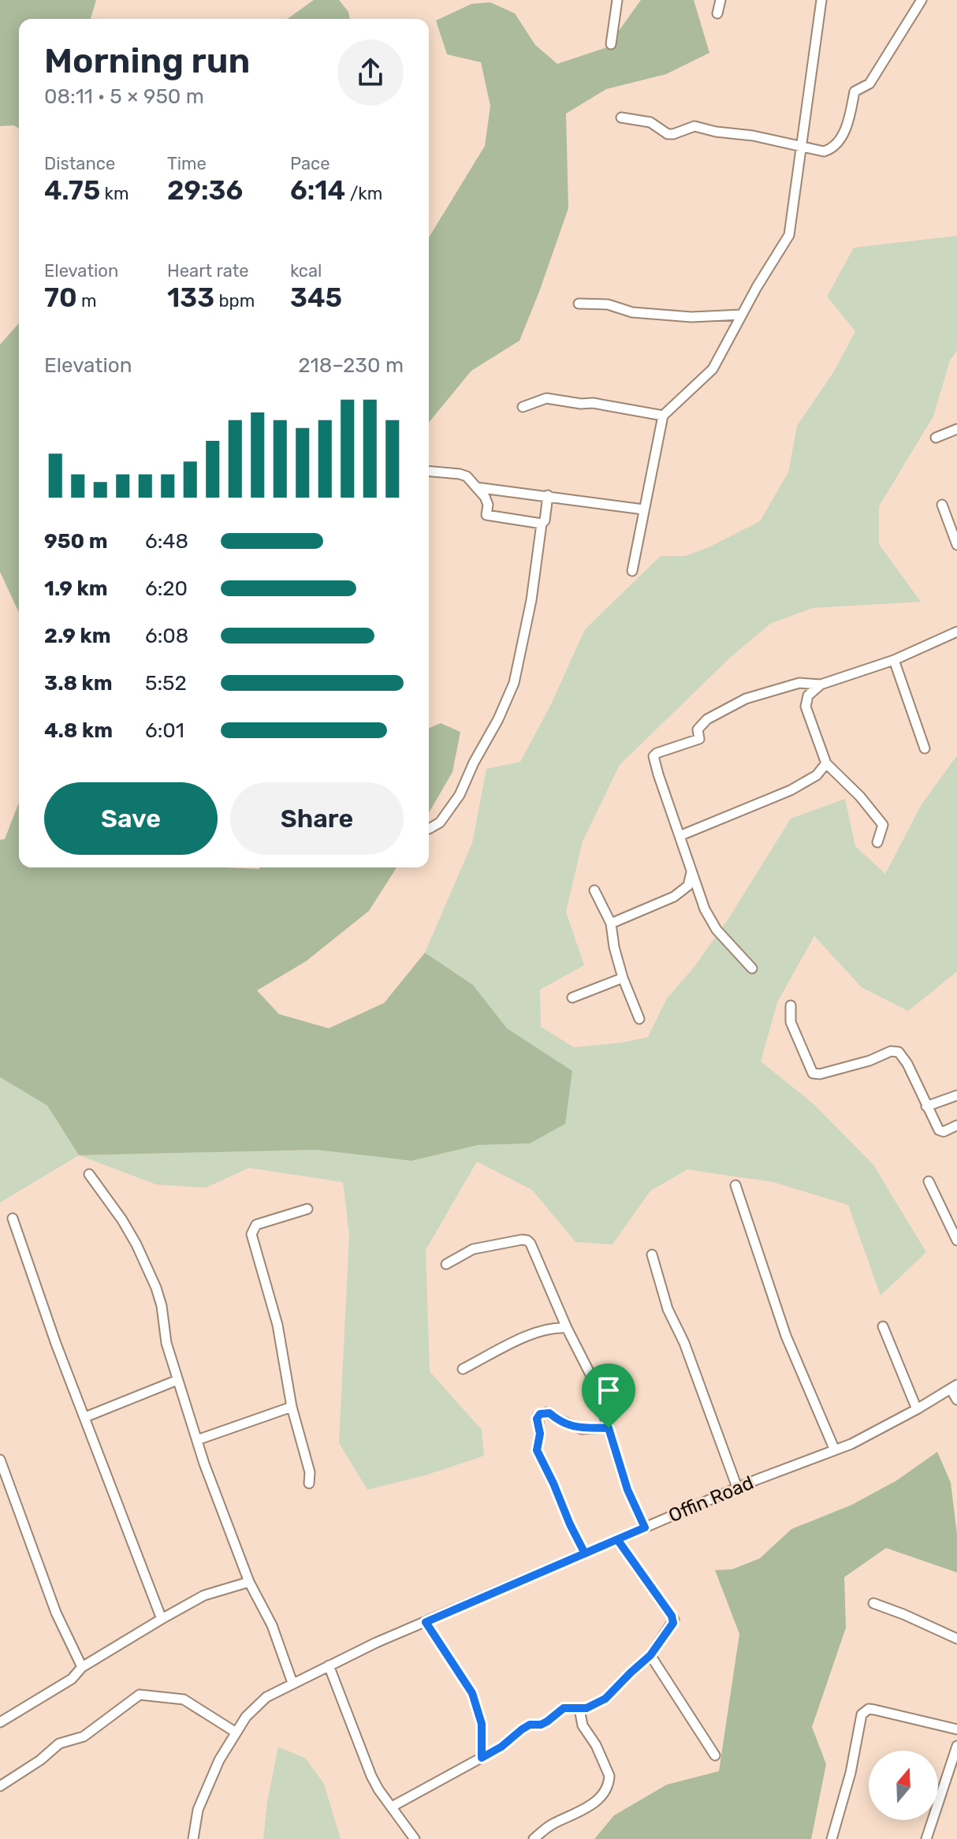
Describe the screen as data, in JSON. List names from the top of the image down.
{
  "streets": {
    "street": ["Offin Road"]
  },
  "north": "top",
  "page": {
    "heading": ["Morning run", "08:11 · 5 × 950 m"],
    "stats": [
      ["Distance", "4.75 km"],
      ["Time", "29:36"],
      ["Pace", "6:14 /km"],
      ["Elevation", "70 m"],
      ["Heart rate", "133 bpm"],
      ["kcal", "345"]
    ],
    "chart": ["Elevation", "218–230 m"],
    "list": [
      {
        "name": "950 m",
        "note": "6:48"
      },
      {
        "name": "1.9 km",
        "note": "6:20"
      },
      {
        "name": "2.9 km",
        "note": "6:08"
      },
      {
        "name": "3.8 km",
        "note": "5:52"
      },
      {
        "name": "4.8 km",
        "note": "6:01"
      }
    ],
    "buttons": ["Save", "Share"]
  }
}
